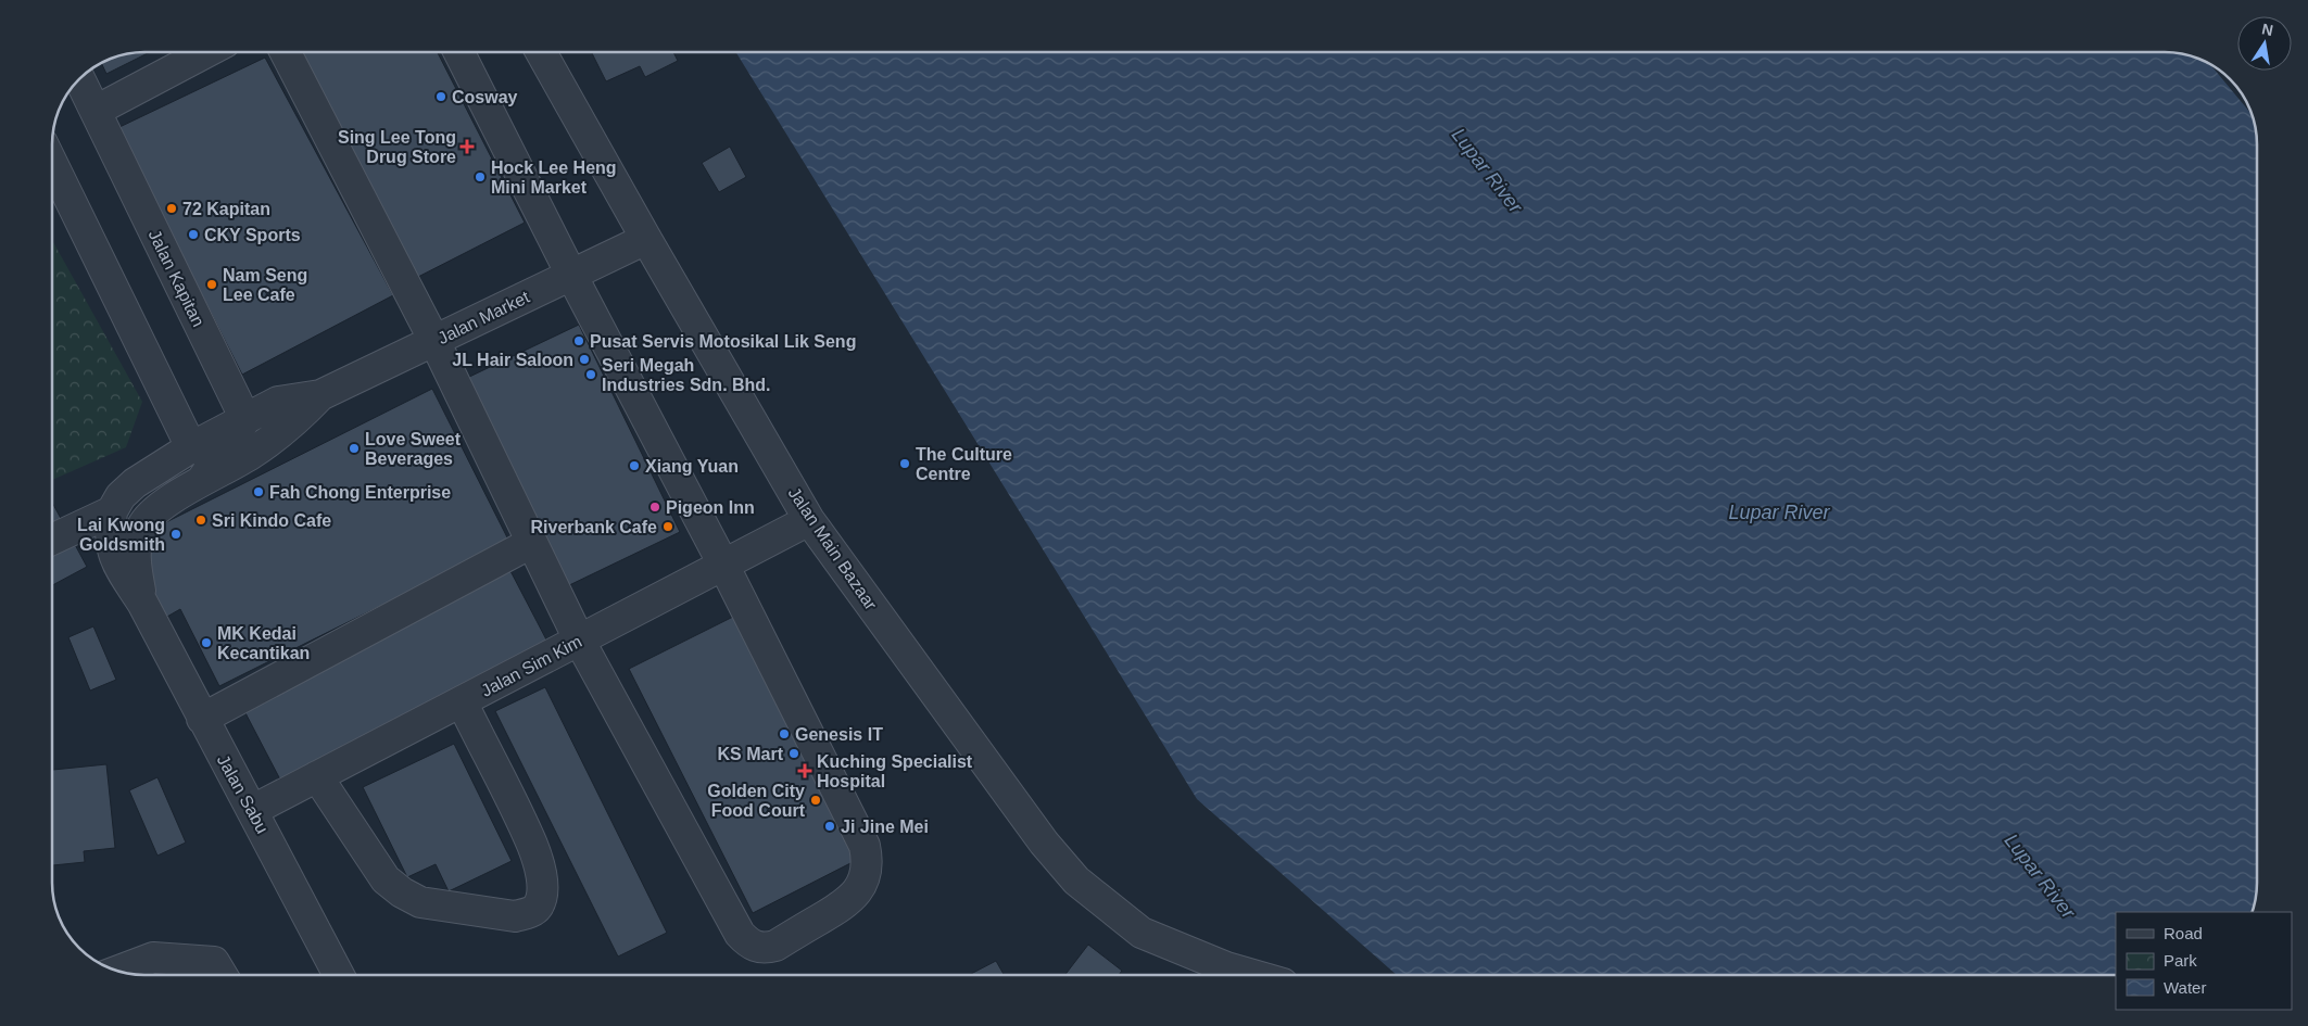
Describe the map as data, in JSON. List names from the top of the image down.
{
  "streets": {
    "street": [
      "Jalan Kapitan",
      "Jalan Market",
      "Jalan Main Bazaar",
      "Jalan Sim Kim",
      "Jalan Sabu"
    ]
  },
  "crossings": [
    ["Jalan Kapitan", "Jalan Market"],
    ["Jalan Market", "Jalan Main Bazaar"],
    ["Jalan Market", "Jalan Sabu"],
    ["Jalan Main Bazaar", "Jalan Sim Kim"],
    ["Jalan Sim Kim", "Jalan Sabu"]
  ],
  "water": ["Lupar River"],
  "places": {
    "other": [
      "Cosway",
      "Hock Lee Heng Mini Market",
      "72 Kapitan",
      "CKY Sports",
      "Nam Seng Lee Cafe",
      "Pusat Servis Motosikal Lik Seng",
      "JL Hair Saloon",
      "Seri Megah Industries Sdn. Bhd.",
      "Love Sweet Beverages",
      "The Culture Centre",
      "Xiang Yuan",
      "Fah Chong Enterprise",
      "Pigeon Inn",
      "Sri Kindo Cafe",
      "Riverbank Cafe",
      "Lai Kwong Goldsmith",
      "MK Kedai Kecantikan",
      "Genesis IT",
      "KS Mart",
      "Golden City Food Court",
      "Ji Jine Mei"
    ],
    "health": ["Sing Lee Tong Drug Store", "Kuching Specialist Hospital"]
  },
  "legend": ["Road", "Park", "Water"],
  "north": "top"
}
